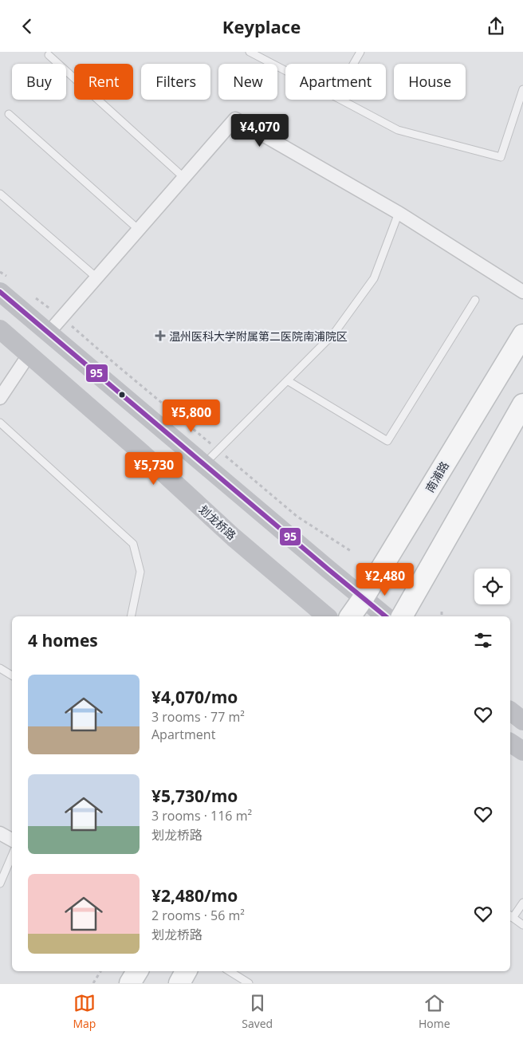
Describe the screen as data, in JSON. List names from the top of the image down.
{
  "streets": {
    "main road": ["南浦路", "划龙桥路"]
  },
  "places": {
    "health": ["温州医科大学附属第二医院南浦院区"]
  },
  "lines": ["transit line 95"],
  "page": {
    "header": "Keyplace",
    "chip": [
      "Buy",
      "Rent",
      "Filters",
      "New",
      "Apartment",
      "House"
    ],
    "price": [
      "¥4,070",
      "¥5,800",
      "¥5,730",
      "¥2,480"
    ],
    "heading": "4 homes",
    "list": [
      {
        "name": "¥4,070/mo",
        "note": "3 rooms · 77 m² · Apartment"
      },
      {
        "name": "¥5,730/mo",
        "note": "3 rooms · 116 m² · 划龙桥路"
      },
      {
        "name": "¥2,480/mo",
        "note": "2 rooms · 56 m² · 划龙桥路"
      }
    ],
    "tabs": ["Map", "Saved", "Home"]
  }
}
